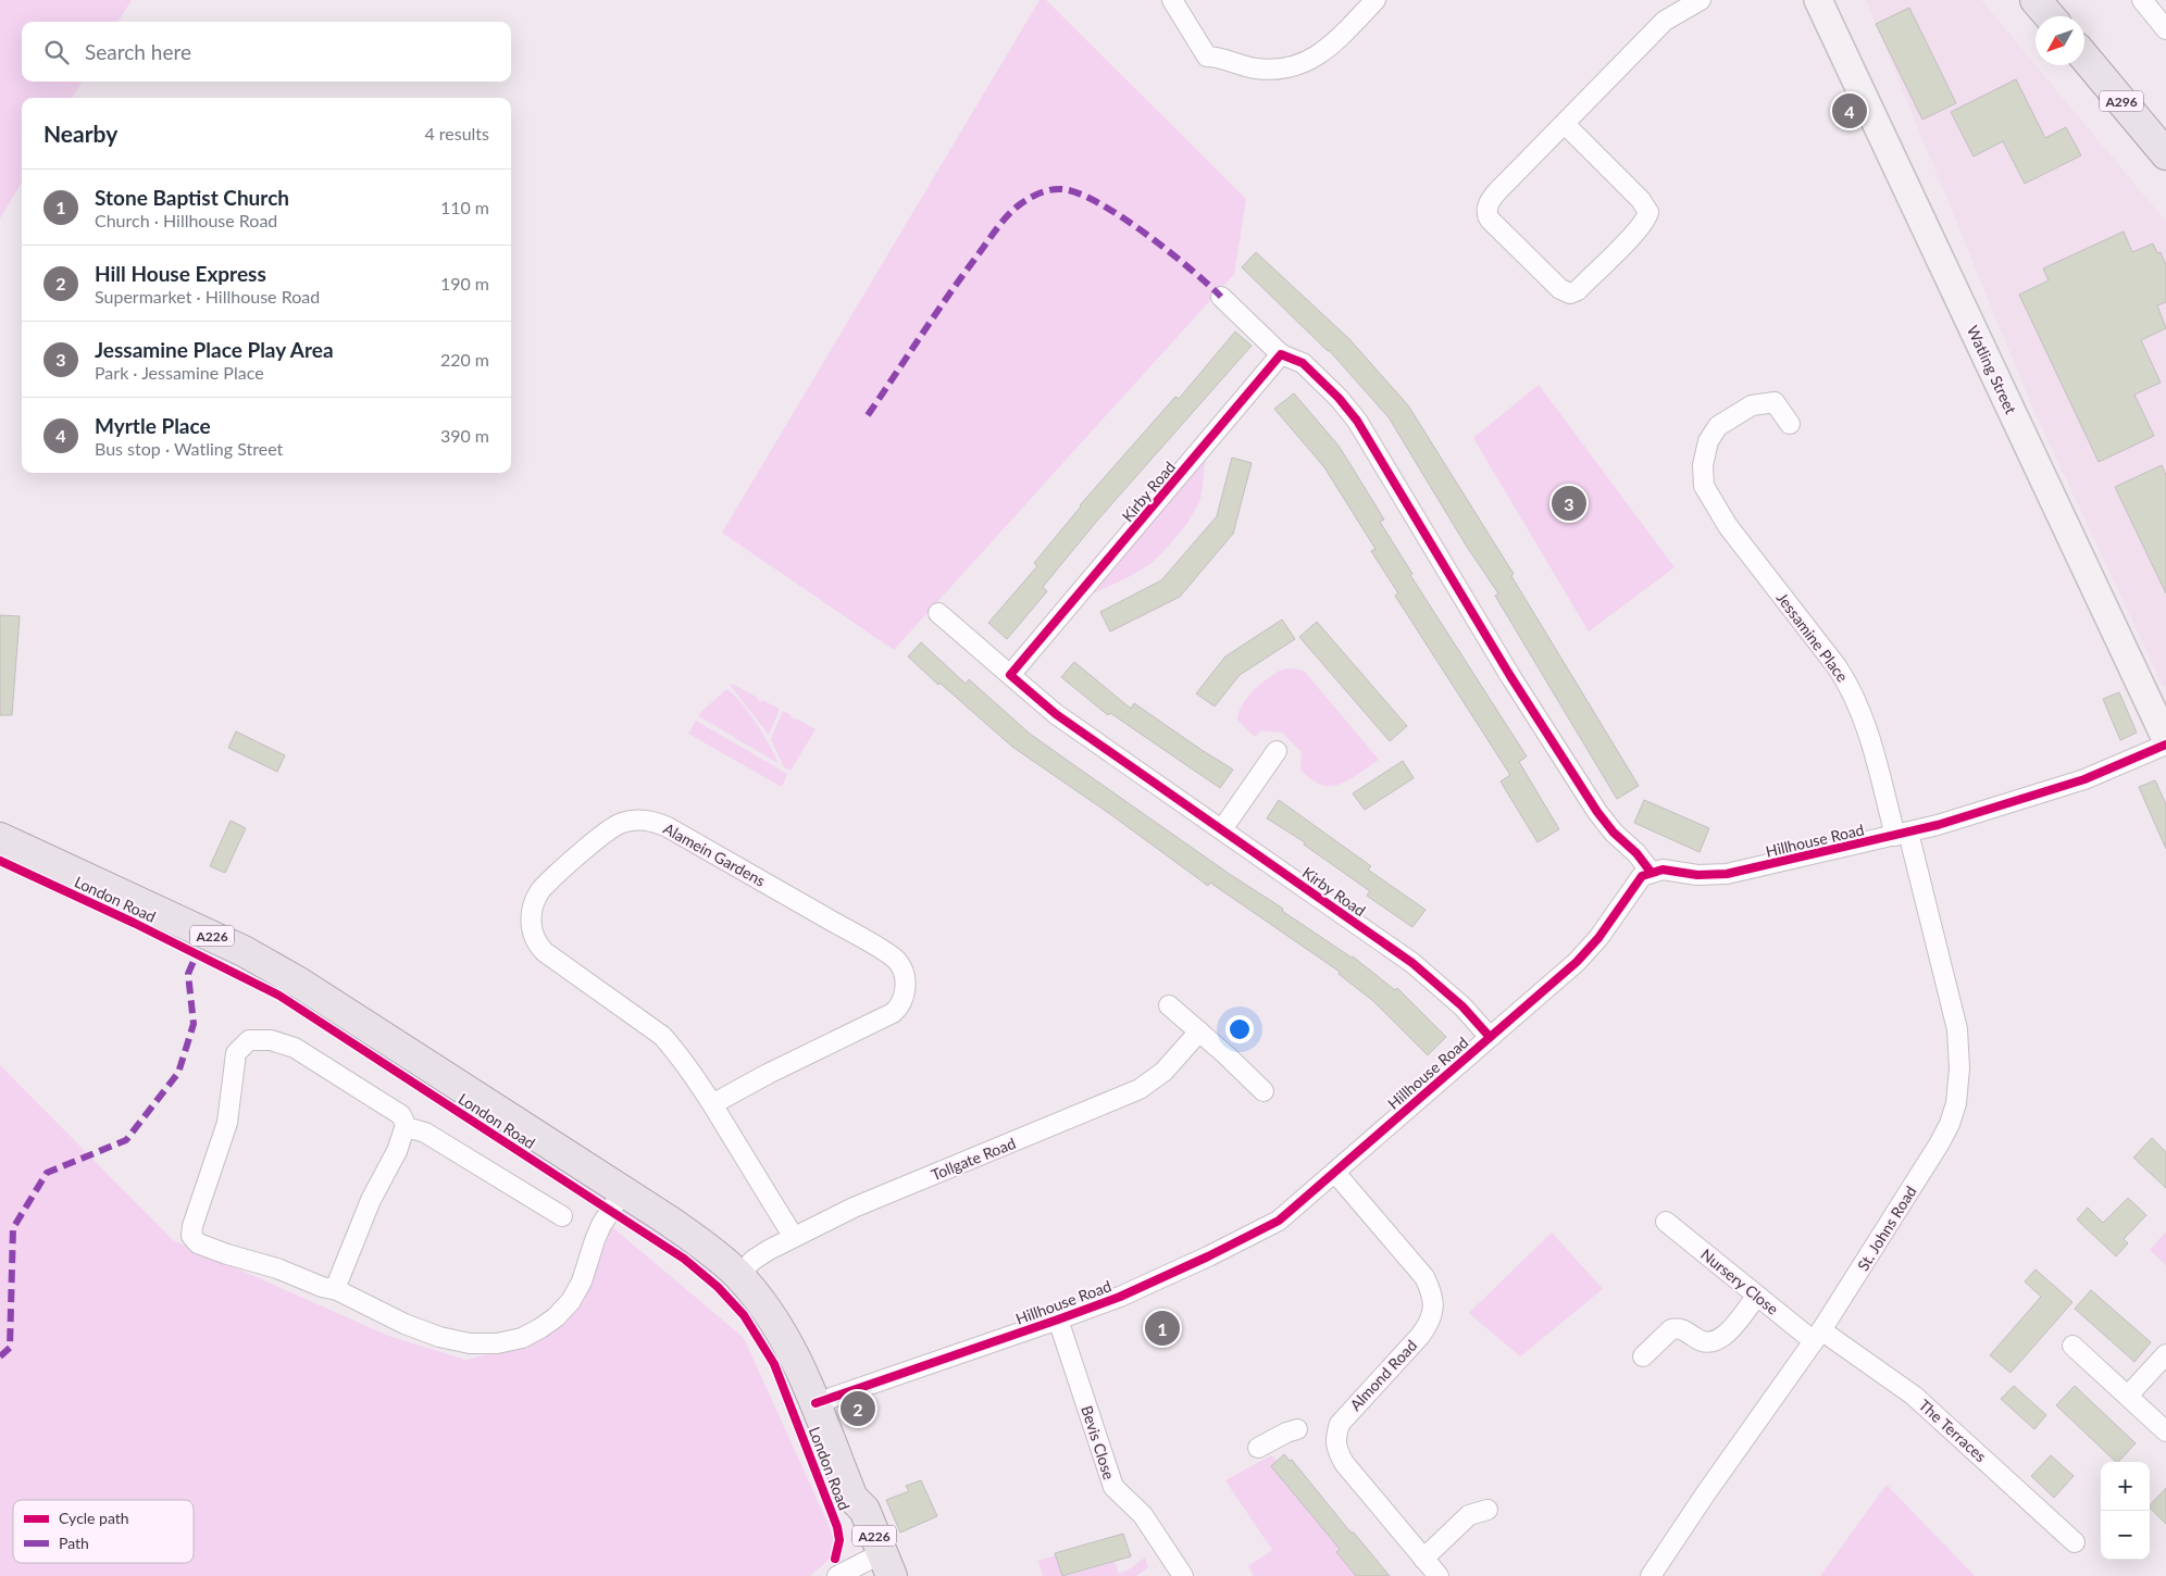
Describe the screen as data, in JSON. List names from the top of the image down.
{
  "streets": {
    "main road": [
      "A296",
      "Watling Street",
      "London Road",
      "A226"
    ],
    "street": [
      "Kirby Road",
      "Jessamine Place",
      "Hillhouse Road",
      "Alamein Gardens",
      "Tollgate Road",
      "St. Johns Road",
      "Nursery Close",
      "Almond Road",
      "The Terraces",
      "Bevis Close"
    ]
  },
  "crossings": [
    ["Kirby Road", "Hillhouse Road"],
    ["Jessamine Place", "Hillhouse Road"],
    ["Jessamine Place", "St. Johns Road"],
    ["Hillhouse Road", "London Road"],
    ["Hillhouse Road", "St. Johns Road"],
    ["Hillhouse Road", "Almond Road"],
    ["Hillhouse Road", "Bevis Close"],
    ["Alamein Gardens", "Tollgate Road"],
    ["London Road", "Tollgate Road"],
    ["St. Johns Road", "Nursery Close"],
    ["St. Johns Road", "The Terraces"],
    ["Nursery Close", "The Terraces"]
  ],
  "legend": ["Cycle path", "Path"],
  "north": "bottom left",
  "page": {
    "search": "Search here",
    "pins": [
      "4",
      "3",
      "1",
      "2"
    ],
    "heading": ["Nearby", "4 results"],
    "list": [
      {
        "mark": "1",
        "name": "Stone Baptist Church",
        "note": "Church · Hillhouse Road",
        "value": "110 m"
      },
      {
        "mark": "2",
        "name": "Hill House Express",
        "note": "Supermarket · Hillhouse Road",
        "value": "190 m"
      },
      {
        "mark": "3",
        "name": "Jessamine Place Play Area",
        "note": "Park · Jessamine Place",
        "value": "220 m"
      },
      {
        "mark": "4",
        "name": "Myrtle Place",
        "note": "Bus stop · Watling Street",
        "value": "390 m"
      }
    ],
    "map_buttons": ["+", "−"]
  }
}
